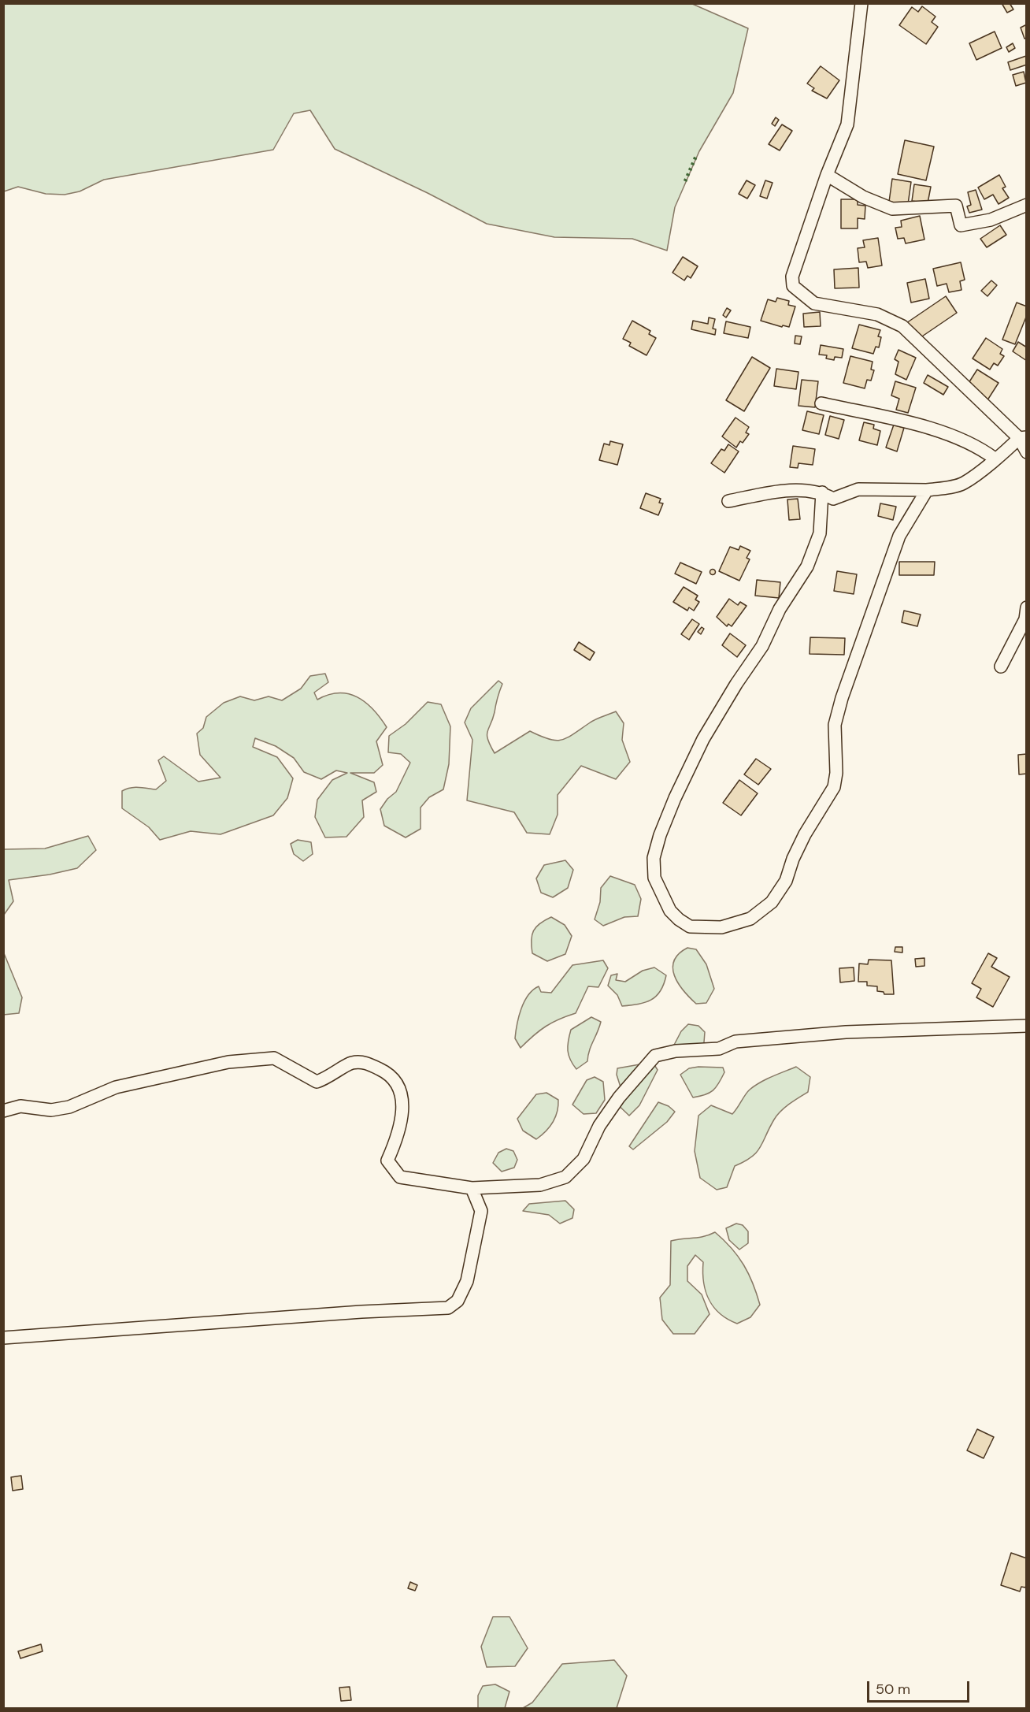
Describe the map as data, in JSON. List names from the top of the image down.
{
  "scale_bar": "50 m"
}
